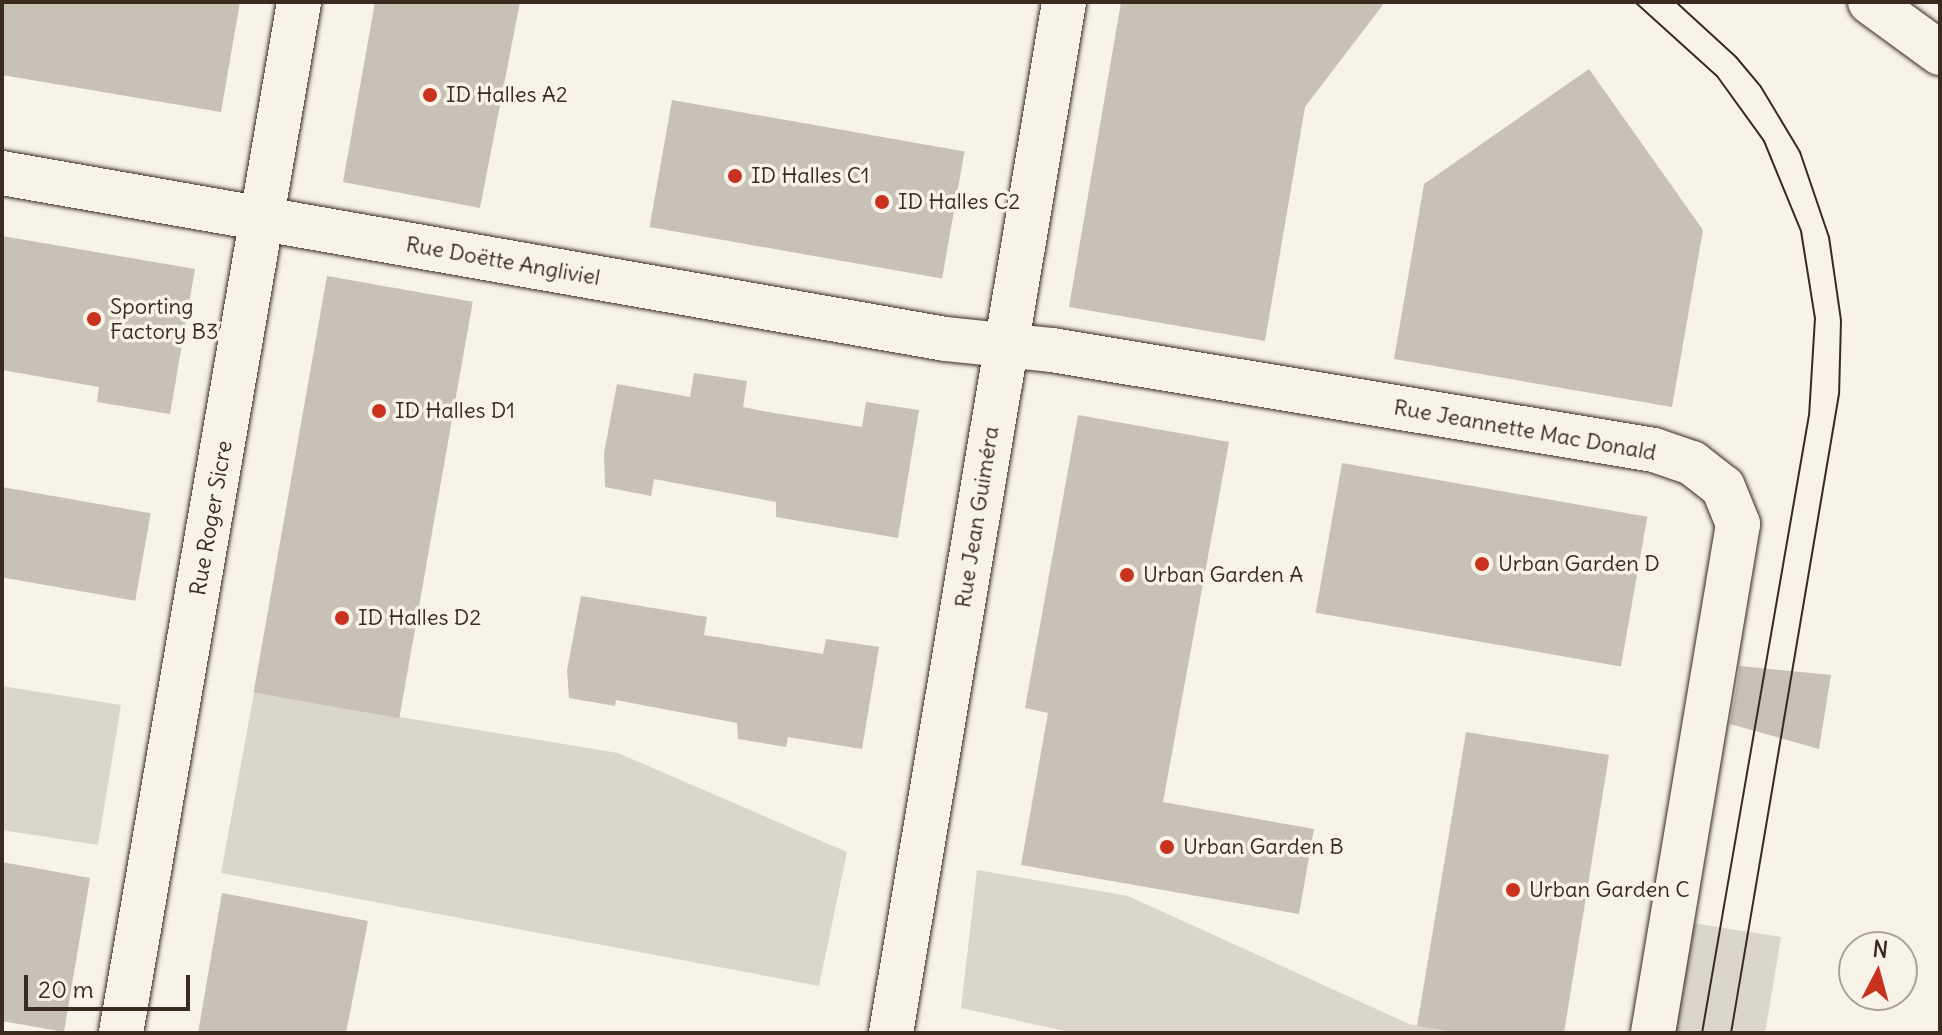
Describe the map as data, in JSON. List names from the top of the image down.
{
  "streets": {
    "street": [
      "Rue Doëtte Angliviel",
      "Rue Jeannette Mac Donald",
      "Rue Jean Guiméra",
      "Rue Roger Sicre"
    ]
  },
  "crossings": [
    ["Rue Doëtte Angliviel", "Rue Jeannette Mac Donald"],
    ["Rue Doëtte Angliviel", "Rue Jean Guiméra"],
    ["Rue Doëtte Angliviel", "Rue Roger Sicre"],
    ["Rue Jeannette Mac Donald", "Rue Jean Guiméra"]
  ],
  "places": [
    "ID Halles A2",
    "ID Halles C1",
    "ID Halles C2",
    "Sporting Factory B3",
    "ID Halles D1",
    "Urban Garden D",
    "Urban Garden A",
    "ID Halles D2",
    "Urban Garden B",
    "Urban Garden C"
  ],
  "scale_bar": "20 m",
  "north": "top"
}
